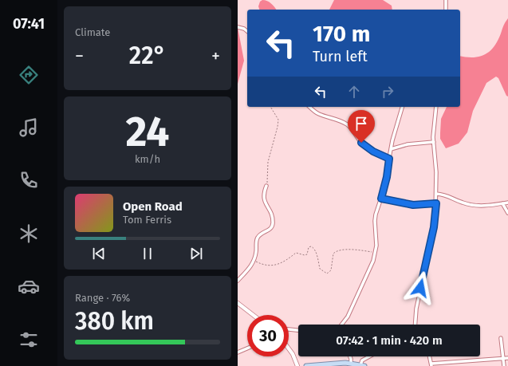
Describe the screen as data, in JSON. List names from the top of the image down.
{
  "page": {
    "tabs": "07:41",
    "tile": [
      "Climate",
      ["24", "km/h"],
      ["Range · 76%", "380 km"]
    ],
    "turn": ["170 m", "Turn left"],
    "heat": ["−", "22°", "+"],
    "song": ["Open Road", "Tom Ferris"],
    "limit": "30",
    "trip": "07:42 · 1 min · 420 m"
  }
}
